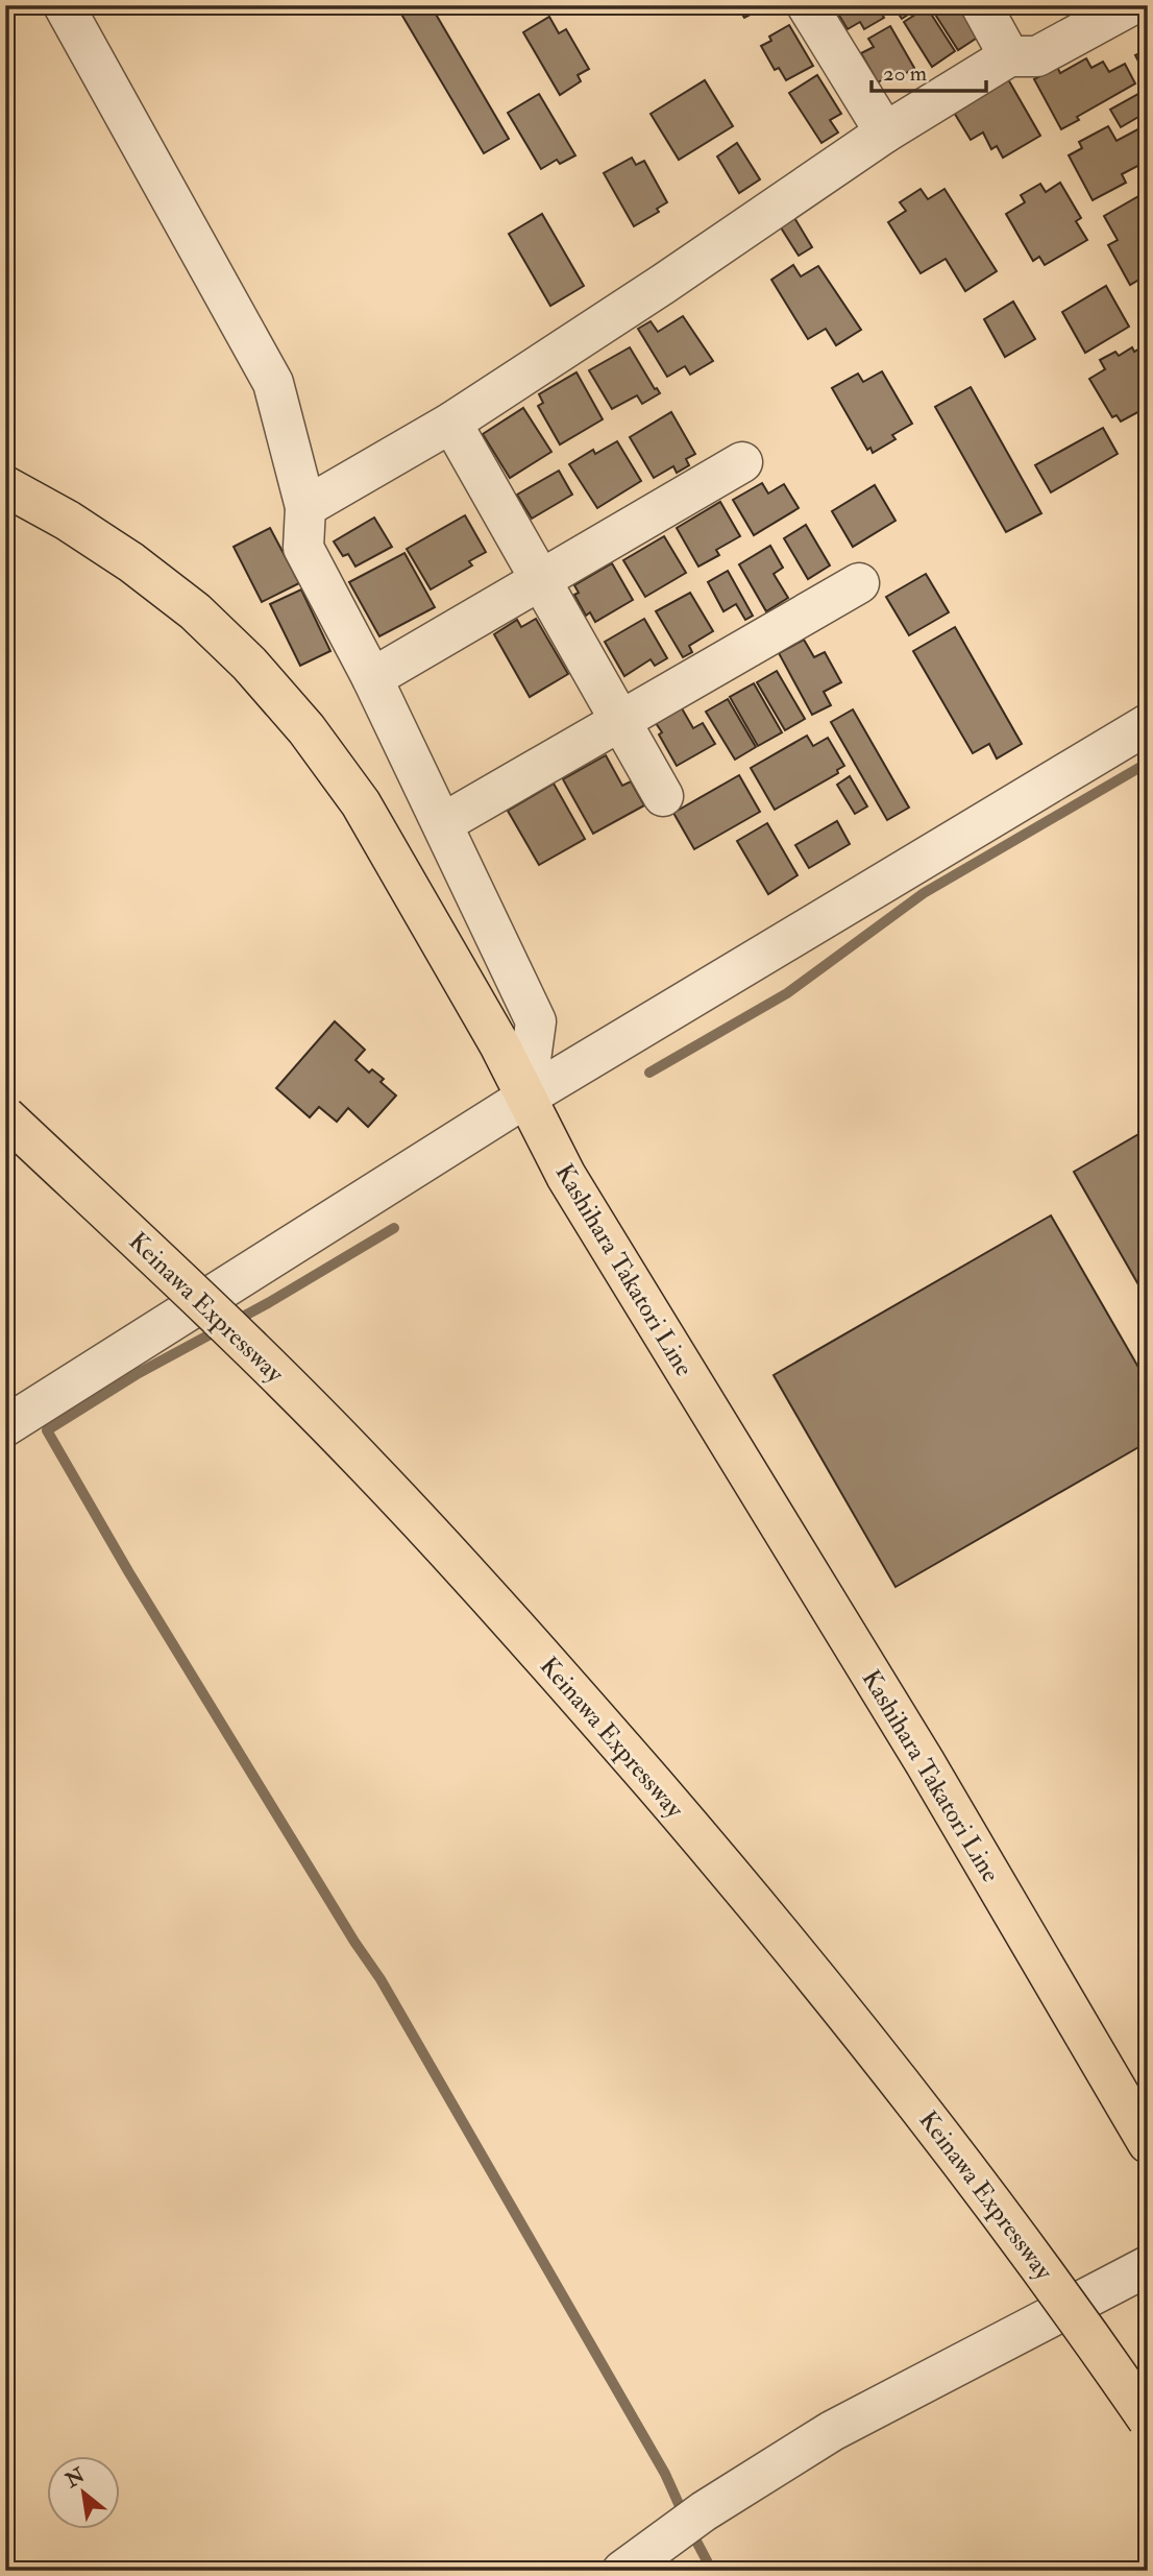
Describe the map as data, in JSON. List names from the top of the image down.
{
  "streets": {
    "main road": ["Kashihara Takatori Line", "Keinawa Expressway"]
  },
  "scale_bar": "20 m",
  "north": "top left"
}
